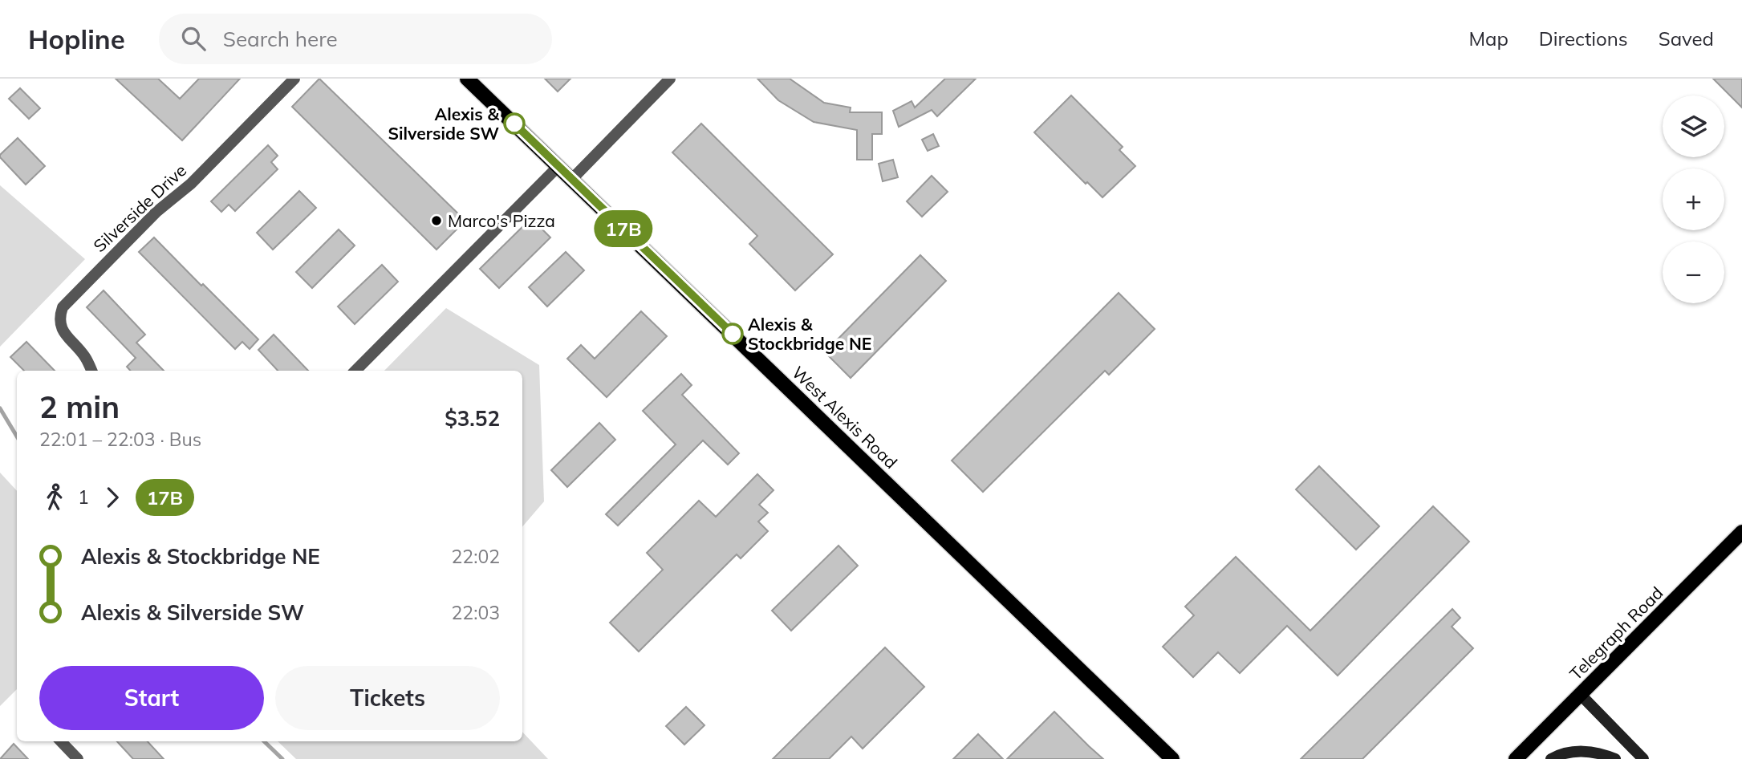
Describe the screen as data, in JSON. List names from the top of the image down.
{
  "streets": {
    "main road": ["West Alexis Road", "Telegraph Road"],
    "street": ["Silverside Drive"]
  },
  "places": ["Alexis & Silverside SW", "Marco's Pizza", "Alexis & Stockbridge NE"],
  "lines": ["bus line 17B"],
  "page": {
    "header": "Hopline",
    "search": "Search here",
    "nav": ["Map", "Directions", "Saved"],
    "on_map": "17B",
    "map_buttons": ["+", "−"],
    "heading": ["2 min", "22:01 – 22:03 · Bus", "$3.52"],
    "legs": ["1", "17B"],
    "list": [
      {
        "name": "Alexis & Stockbridge NE",
        "value": "22:02"
      },
      {
        "name": "Alexis & Silverside SW",
        "value": "22:03"
      }
    ],
    "buttons": ["Start", "Tickets"]
  }
}
